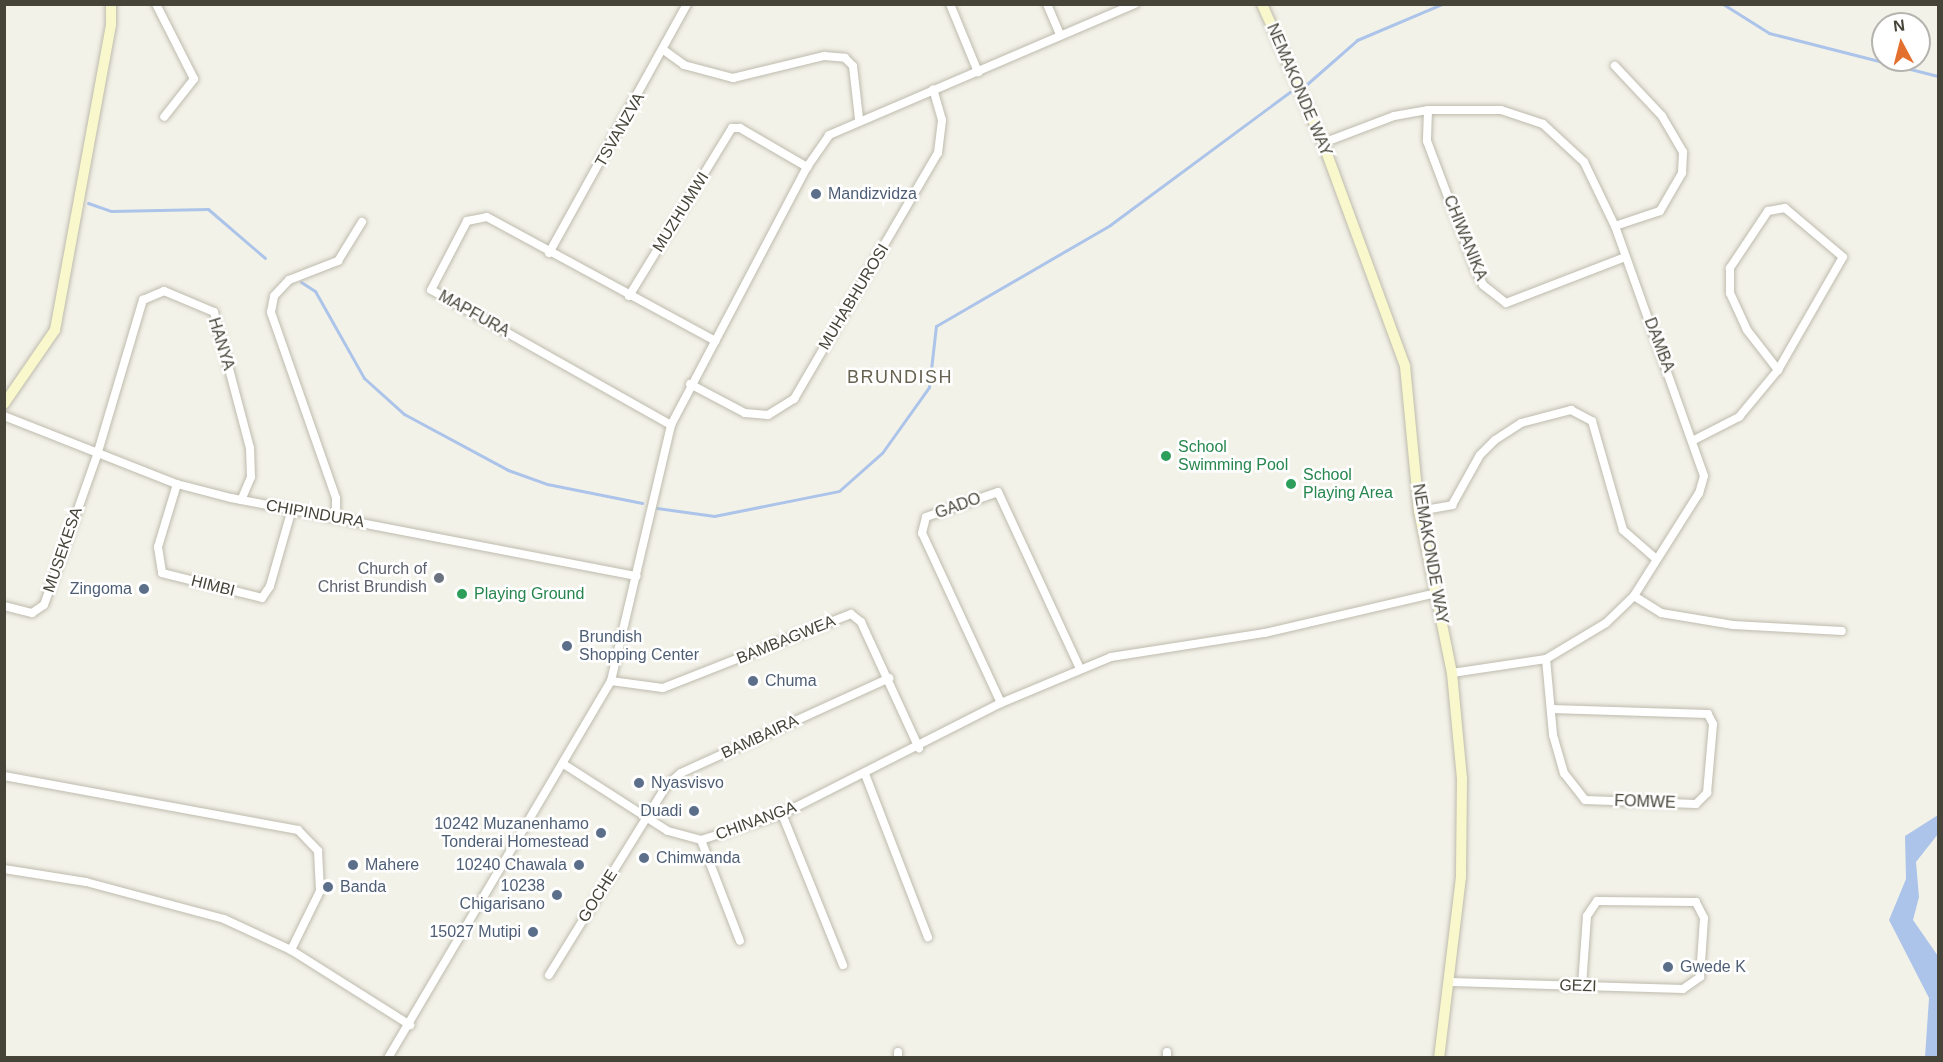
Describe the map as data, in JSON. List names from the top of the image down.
{
  "streets": {
    "street": [
      "NEMAKONDE WAY",
      "TSVANZVA",
      "MUZHUMWI",
      "CHIWANIKA",
      "MUHABHUROSI",
      "MAPFURA",
      "HANYA",
      "DAMBA",
      "GADO",
      "CHIPINDURA",
      "MUSEKESA",
      "HIMBI",
      "BAMBAGWEA",
      "BAMBAIRA",
      "FOMWE",
      "CHINANGA",
      "GOCHE",
      "GEZI"
    ]
  },
  "crossings": [
    ["NEMAKONDE WAY", "DAMBA"],
    ["NEMAKONDE WAY", "CHINANGA"],
    ["NEMAKONDE WAY", "GEZI"],
    ["TSVANZVA", "MAPFURA"],
    ["MUZHUMWI", "MAPFURA"],
    ["CHIWANIKA", "DAMBA"],
    ["HANYA", "CHIPINDURA"],
    ["HANYA", "MUSEKESA"],
    ["DAMBA", "FOMWE"],
    ["GADO", "CHINANGA"],
    ["CHIPINDURA", "MUSEKESA"],
    ["CHIPINDURA", "HIMBI"],
    ["BAMBAGWEA", "BAMBAIRA"],
    ["BAMBAGWEA", "CHINANGA"],
    ["BAMBAIRA", "CHINANGA"],
    ["BAMBAIRA", "GOCHE"],
    ["CHINANGA", "GOCHE"]
  ],
  "districts": ["BRUNDISH"],
  "places": [
    "Mandizvidza",
    "School Swimming Pool",
    "School Playing Area",
    "Church of Christ Brundish",
    "Zingoma",
    "Playing Ground",
    "Brundish Shopping Center",
    "Chuma",
    "Nyasvisvo",
    "Duadi",
    "10242 Muzanenhamo Tonderai Homestead",
    "Chimwanda",
    "Mahere",
    "10240 Chawala",
    "Banda",
    "10238 Chigarisano",
    "15027 Mutipi",
    "Gwede K"
  ],
  "north": "top"
}
